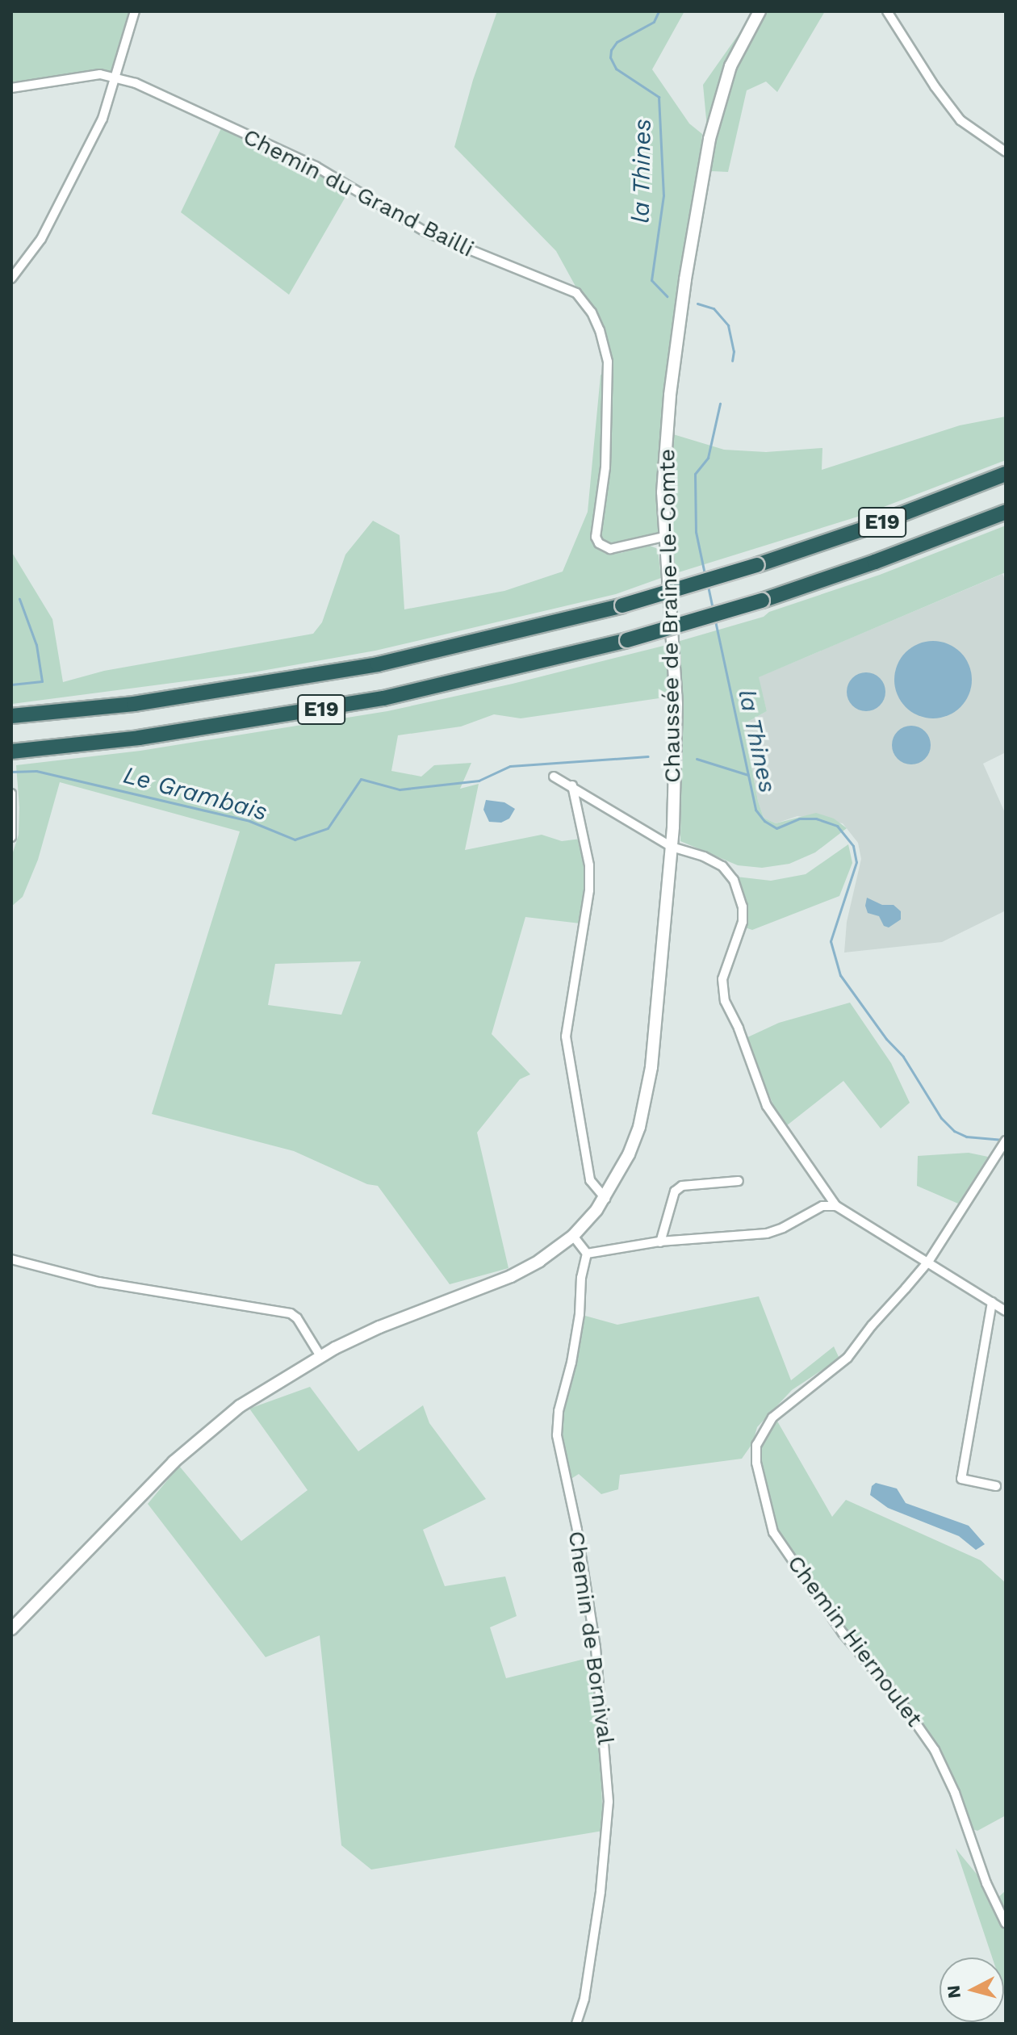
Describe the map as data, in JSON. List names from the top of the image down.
{
  "streets": {
    "highway": ["E19"],
    "main road": ["Chaussée de Braine-le-Comte"],
    "street": ["Chemin du Grand Bailli", "Chemin de Bornival", "Chemin Hiernoulet"]
  },
  "crossings": [
    ["Chemin du Grand Bailli", "Chaussée de Braine-le-Comte"]
  ],
  "water": ["la Thines", "Le Grambais"],
  "north": "left"
}
